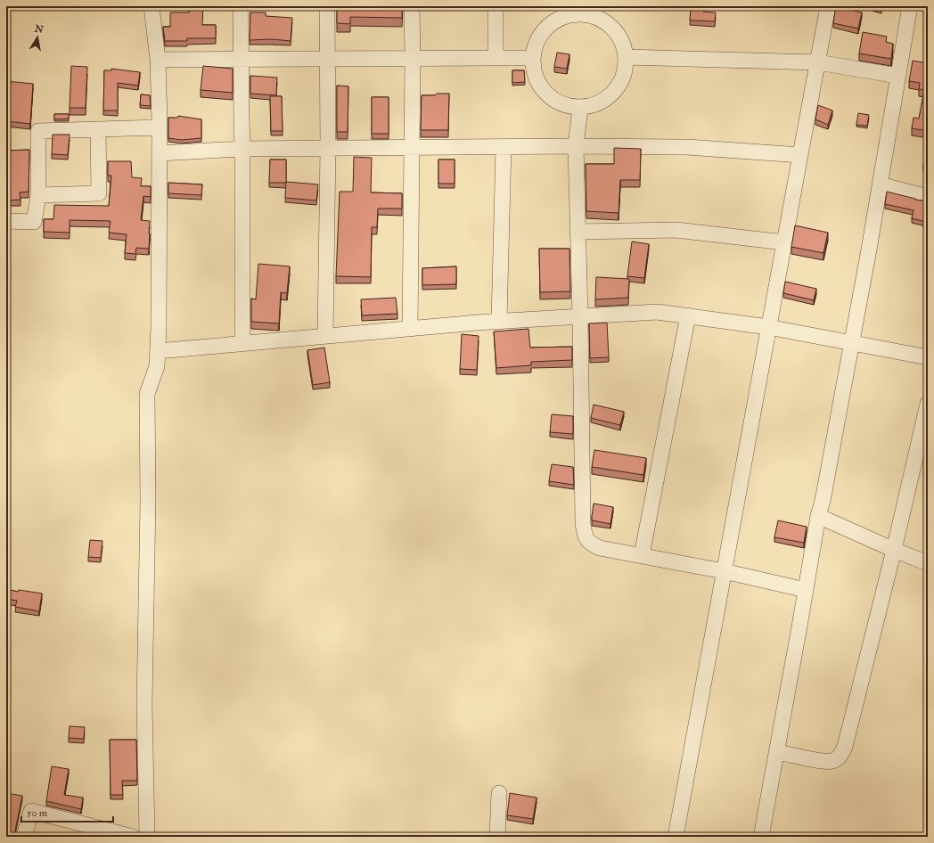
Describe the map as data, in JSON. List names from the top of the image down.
{
  "scale_bar": "50 m",
  "north": "top"
}
